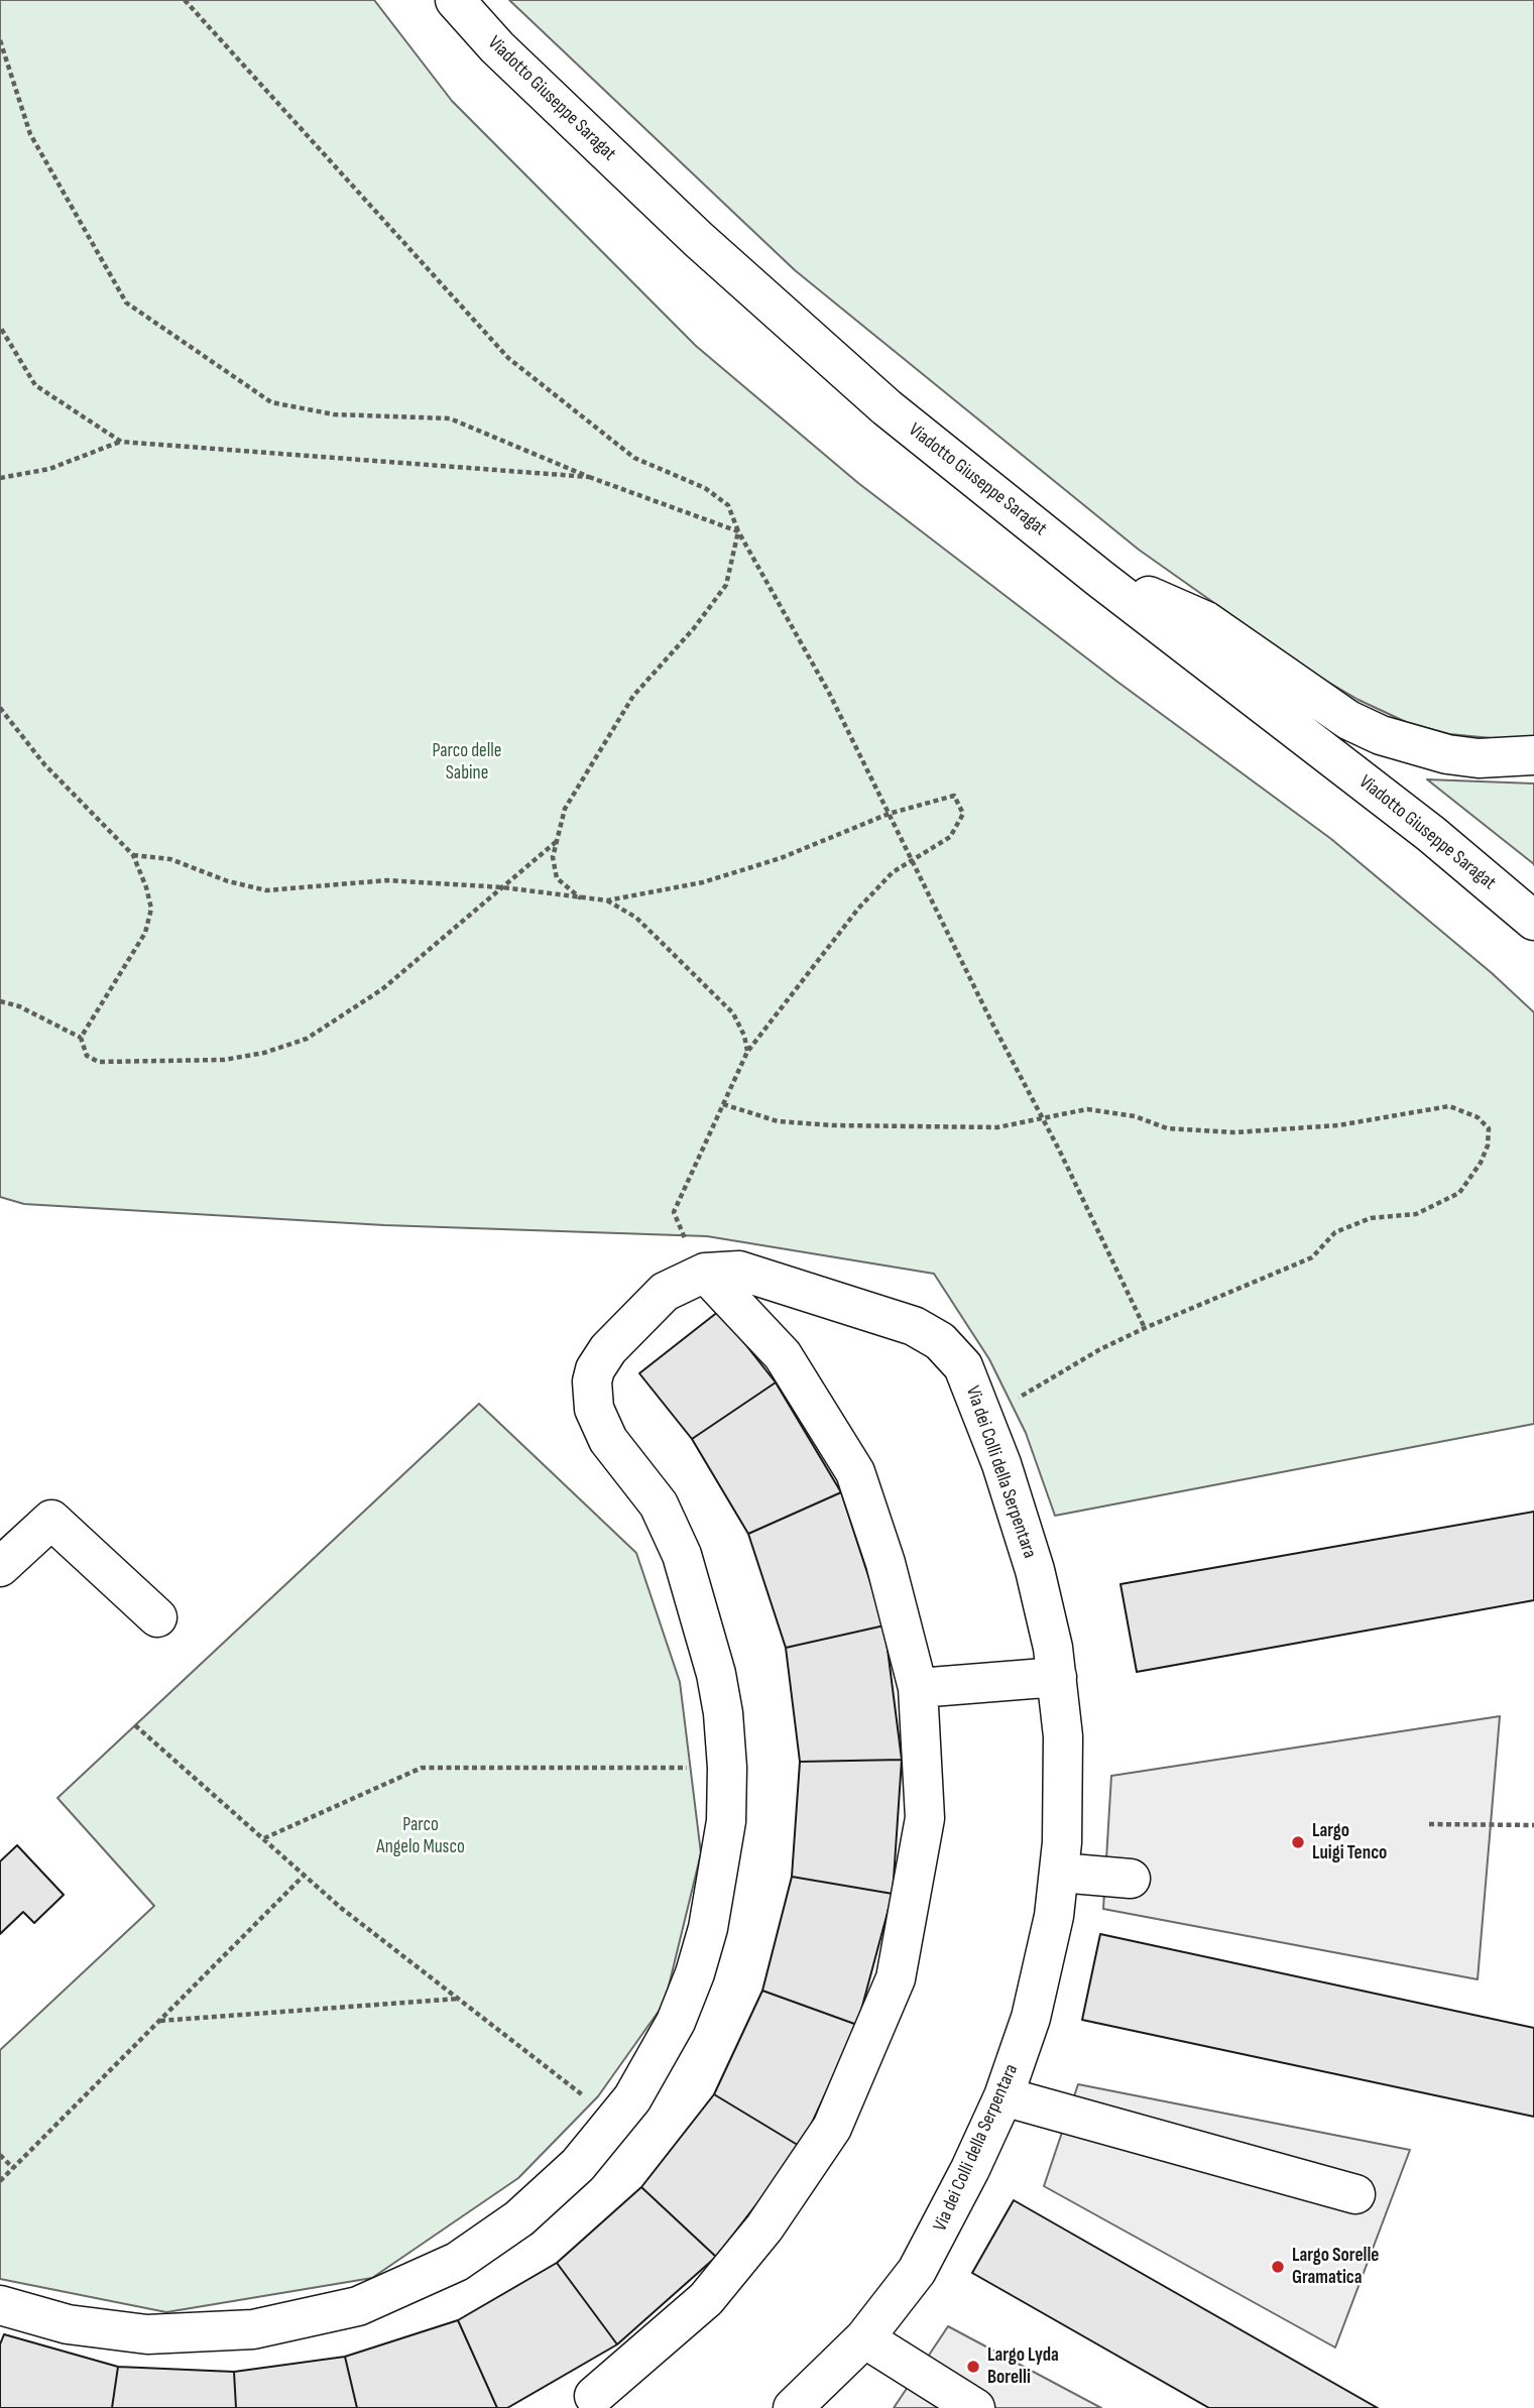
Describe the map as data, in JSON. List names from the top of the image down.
{
  "streets": {
    "street": ["Viadotto Giuseppe Saragat", "Via dei Colli della Serpentara"]
  },
  "parks": ["Parco delle Sabine", "Parco Angelo Musco"],
  "places": ["Largo Luigi Tenco", "Largo Sorelle Gramatica", "Largo Lyda Borelli"]
}
